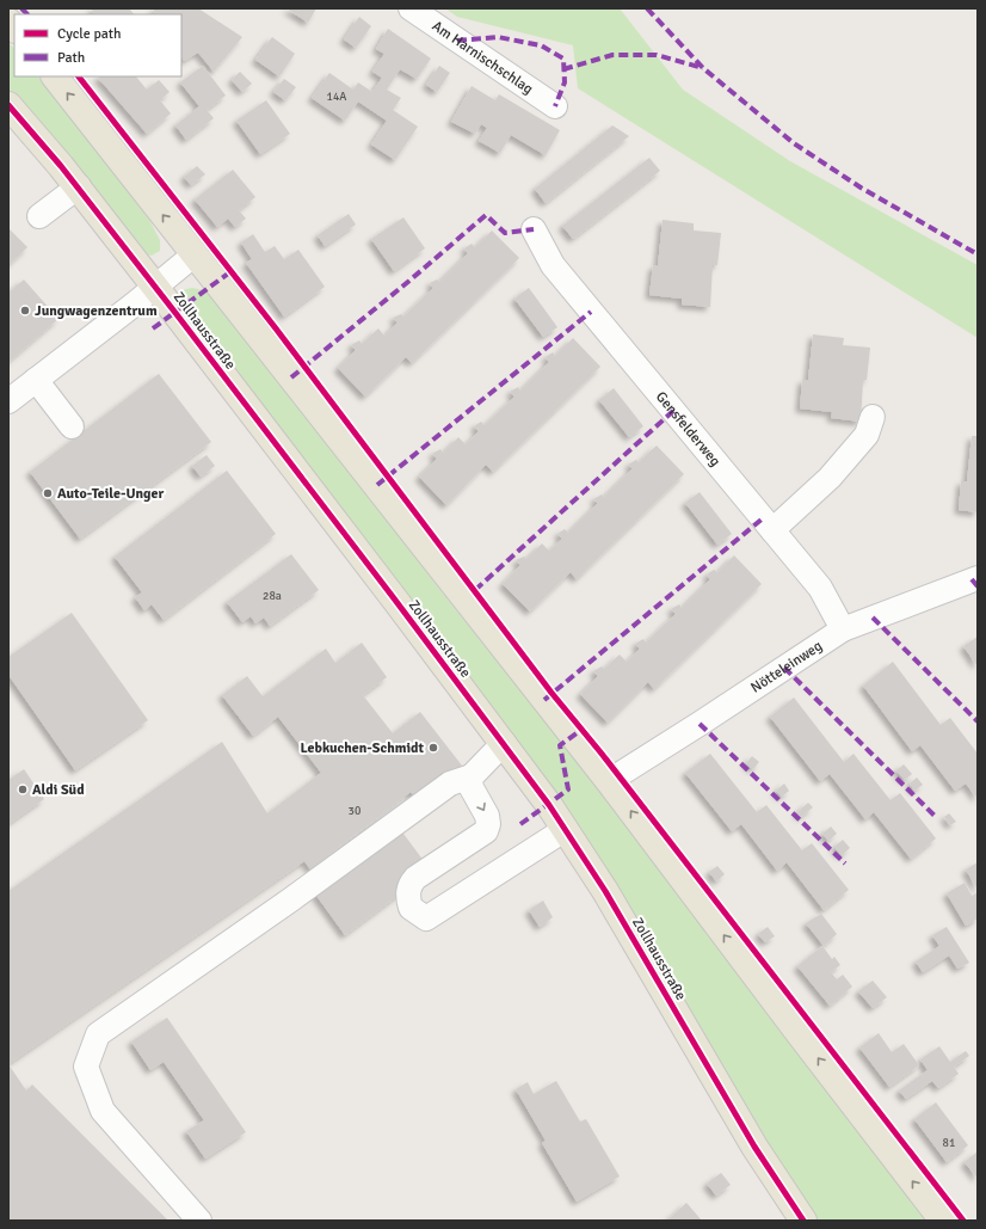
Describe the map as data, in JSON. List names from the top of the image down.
{
  "streets": {
    "main road": ["Zollhausstraße"],
    "street": ["Am Harnischschlag", "Gensfelderweg", "Nötteleinweg"]
  },
  "crossings": [
    ["Gensfelderweg", "Nötteleinweg"]
  ],
  "places": [
    "Jungwagenzentrum",
    "Auto-Teile-Unger",
    "Lebkuchen-Schmidt",
    "Aldi Süd"
  ],
  "house_numbers": [
    "14A",
    "28a",
    "30",
    "81"
  ],
  "legend": ["Cycle path", "Path"]
}
